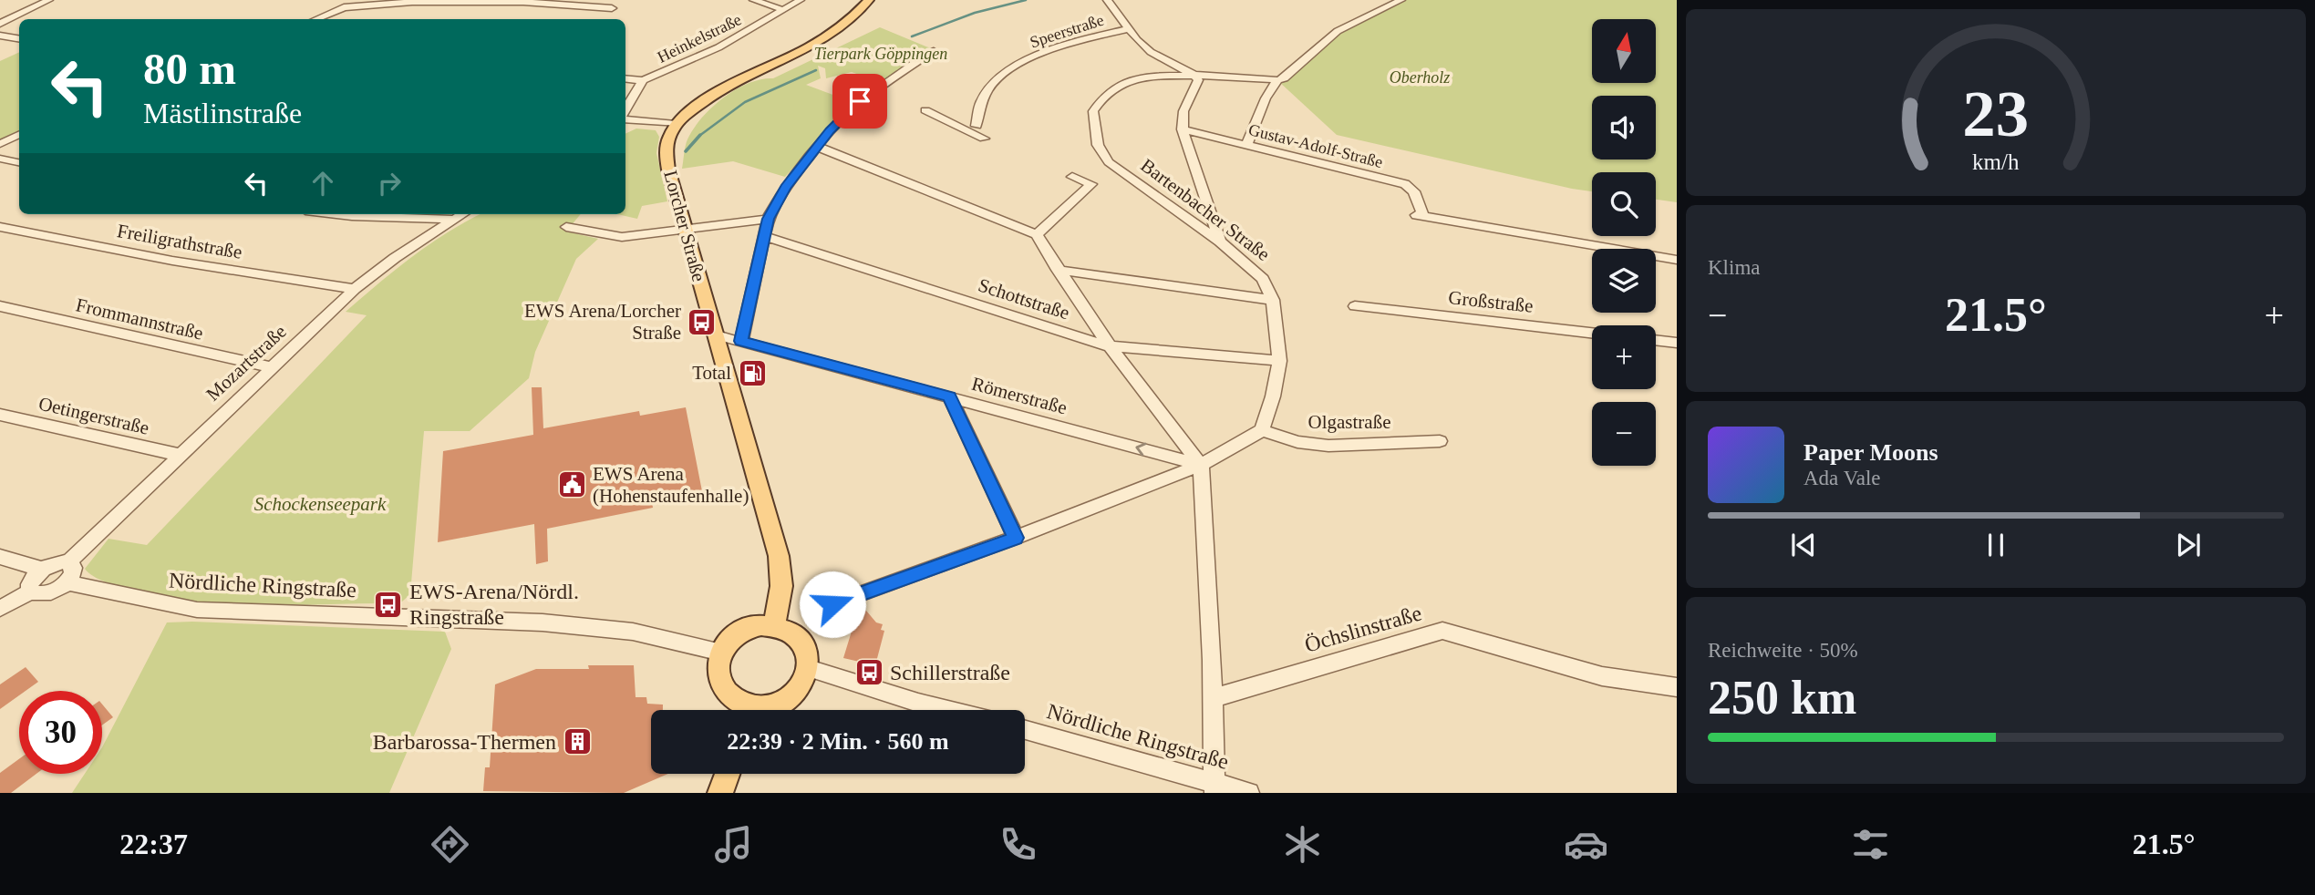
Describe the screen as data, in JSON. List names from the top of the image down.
{
  "streets": {
    "main road": ["Lorcher Straße"],
    "street": [
      "Speerstraße",
      "Heinkelstraße",
      "Gustav-Adolf-Straße",
      "Bartenbacher Straße",
      "Freiligrathstraße",
      "Schottstraße",
      "Großstraße",
      "Frommannstraße",
      "Mozartstraße",
      "Römerstraße",
      "Oetingerstraße",
      "Olgastraße",
      "Nördliche Ringstraße",
      "Öchslinstraße"
    ]
  },
  "crossings": [
    ["Bartenbacher Straße", "Schottstraße"],
    ["Bartenbacher Straße", "Olgastraße"],
    ["Lorcher Straße", "Römerstraße"],
    ["Freiligrathstraße", "Mozartstraße"],
    ["Frommannstraße", "Mozartstraße"],
    ["Mozartstraße", "Oetingerstraße"]
  ],
  "one_way": ["Römerstraße"],
  "parks": ["Tierpark Göppingen", "Oberholz", "Schockenseepark"],
  "places": {
    "bus stop": ["EWS Arena/Lorcher Straße", "EWS-Arena/Nördl. Ringstraße", "Schillerstraße"],
    "fuel station": ["Total"],
    "public building": ["EWS Arena (Hohenstaufenhalle)"],
    "building": ["Barbarossa-Thermen"]
  },
  "north": "top",
  "page": {
    "map_buttons": ["+", "−"],
    "turn": ["80 m", "Mästlinstraße"],
    "tile": [
      "Klima",
      ["Reichweite · 50%", "250 km"]
    ],
    "heat": ["−", "21.5°", "+"],
    "song": ["Paper Moons", "Ada Vale"],
    "limit": "30",
    "trip": "22:39 · 2 Min. · 560 m",
    "tabs": ["22:37", "21.5°"],
    "gauge": ["23", "km/h"]
  }
}
